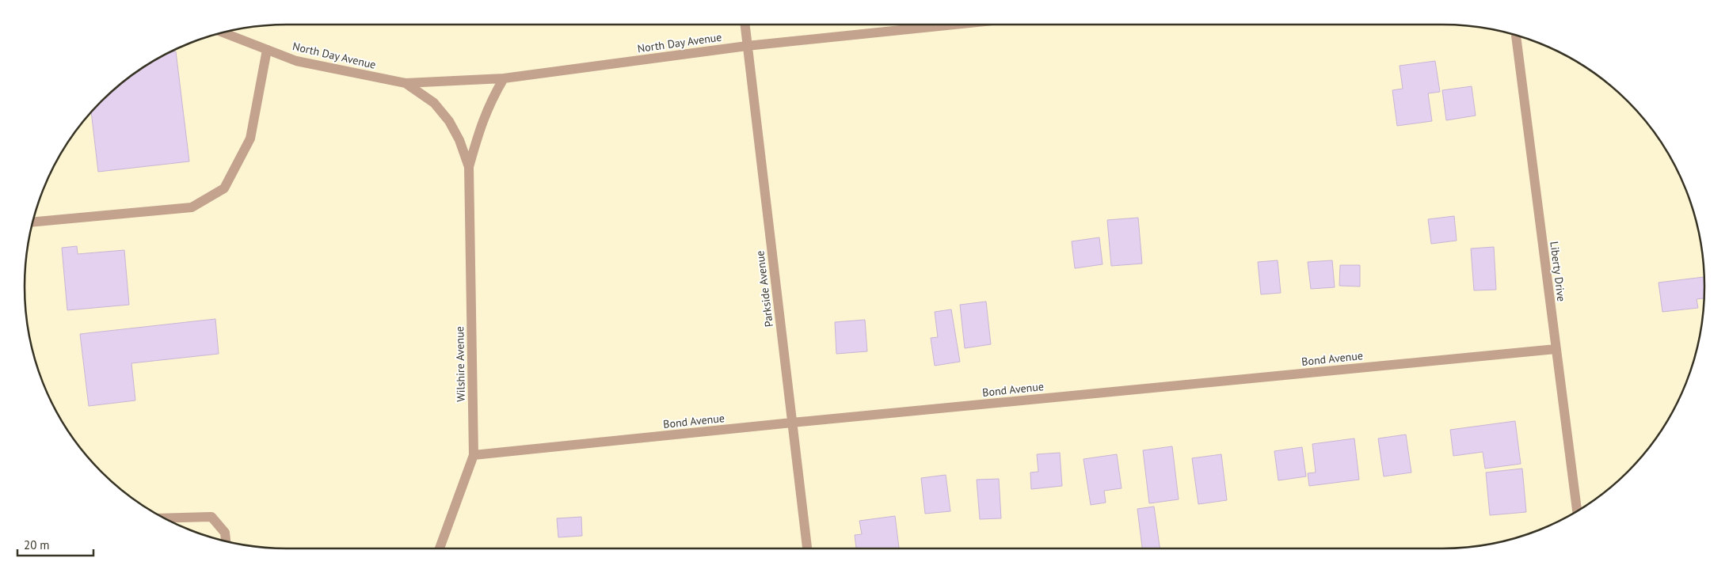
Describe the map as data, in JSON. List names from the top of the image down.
{
  "streets": {
    "street": [
      "North Day Avenue",
      "Liberty Drive",
      "Parkside Avenue",
      "Bond Avenue",
      "Wilshire Avenue"
    ]
  },
  "crossings": [
    ["North Day Avenue", "Parkside Avenue"],
    ["North Day Avenue", "Wilshire Avenue"],
    ["Liberty Drive", "Bond Avenue"],
    ["Parkside Avenue", "Bond Avenue"],
    ["Bond Avenue", "Wilshire Avenue"]
  ],
  "scale_bar": "20 m"
}
